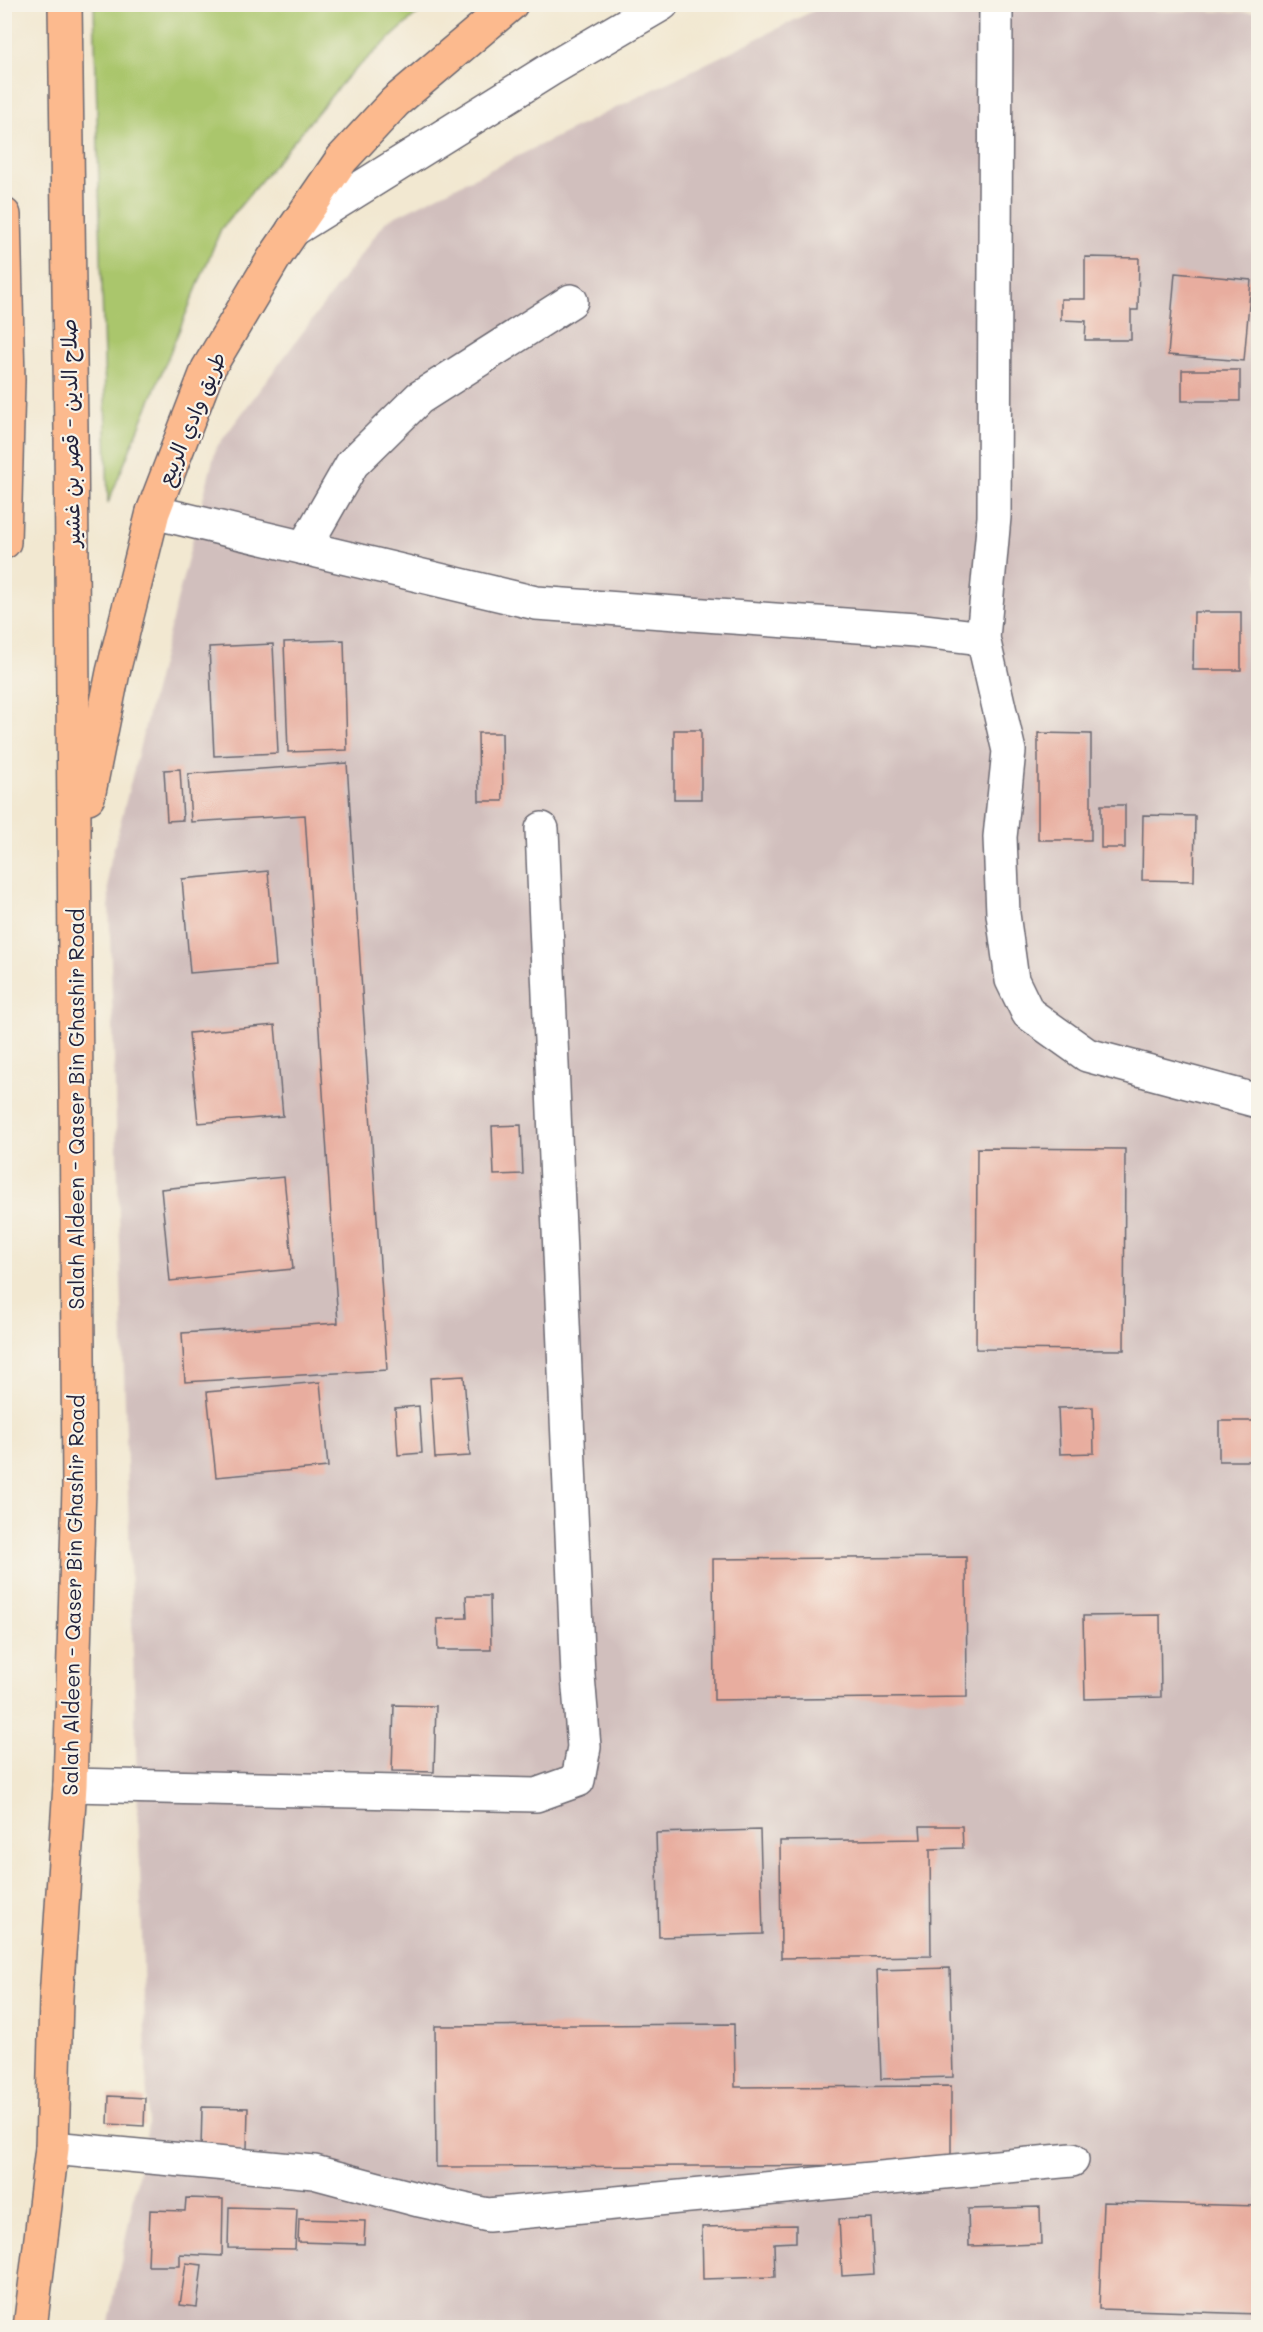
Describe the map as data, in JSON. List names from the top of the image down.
{
  "streets": {
    "highway": ["طريق وادي الربيع", "صلاح الدين - قصر بن غشير", "Salah Aldeen - Qaser Bin Ghashir Road"]
  },
  "crossings": [
    ["طريق وادي الربيع", "صلاح الدين - قصر بن غشير"],
    ["طريق وادي الربيع", "Salah Aldeen - Qaser Bin Ghashir Road"],
    ["صلاح الدين - قصر بن غشير", "Salah Aldeen - Qaser Bin Ghashir Road"]
  ]
}
